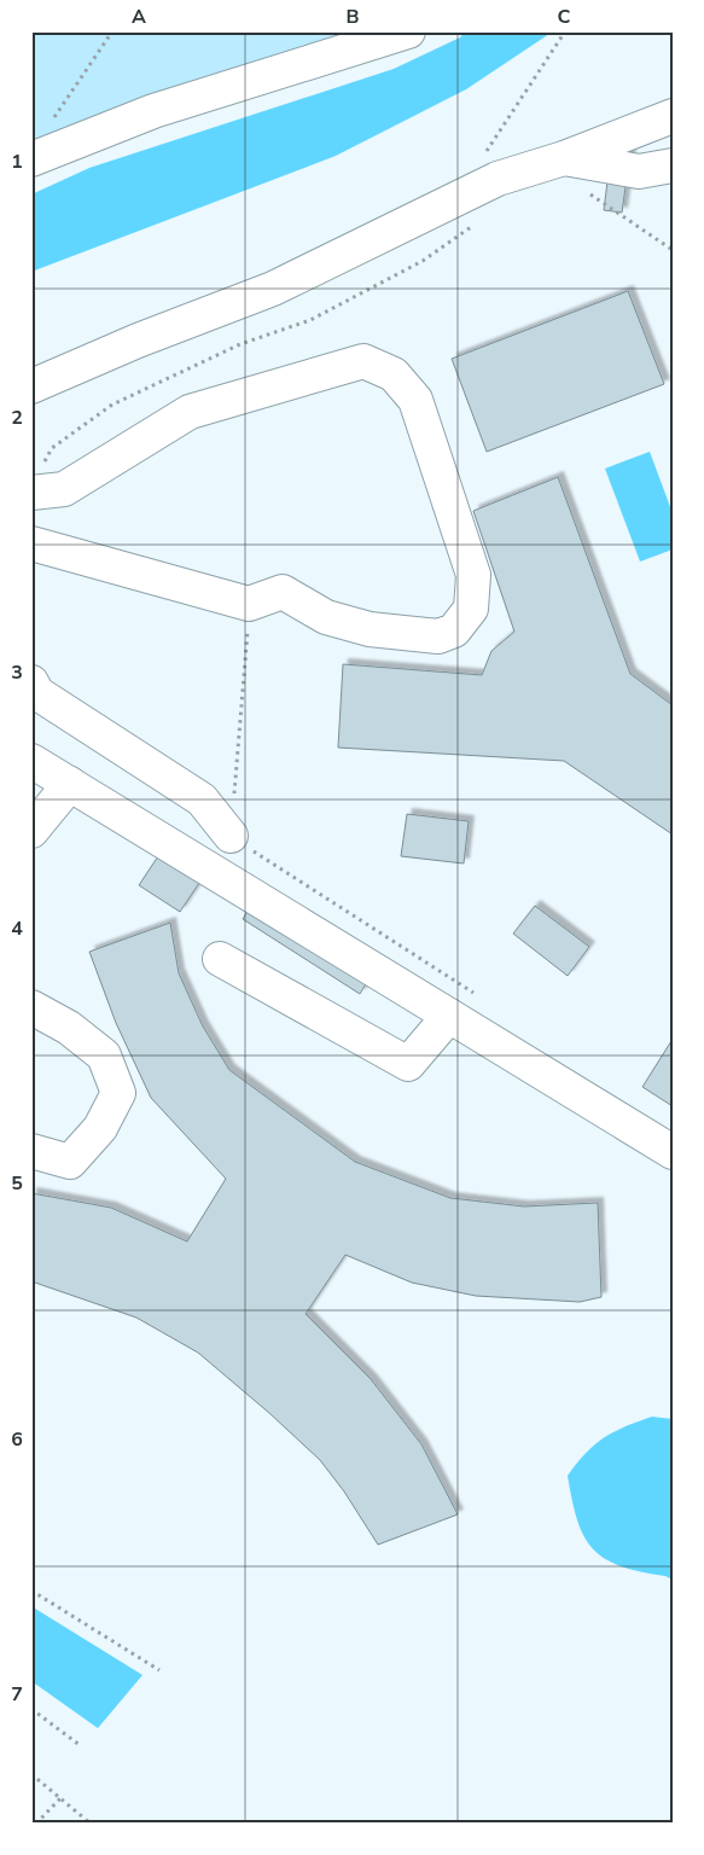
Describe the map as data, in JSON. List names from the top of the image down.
{
  "grid": {
    "columns": ["A", "B", "C"],
    "rows": [
      "1",
      "2",
      "3",
      "4",
      "5",
      "6",
      "7"
    ]
  }
}
